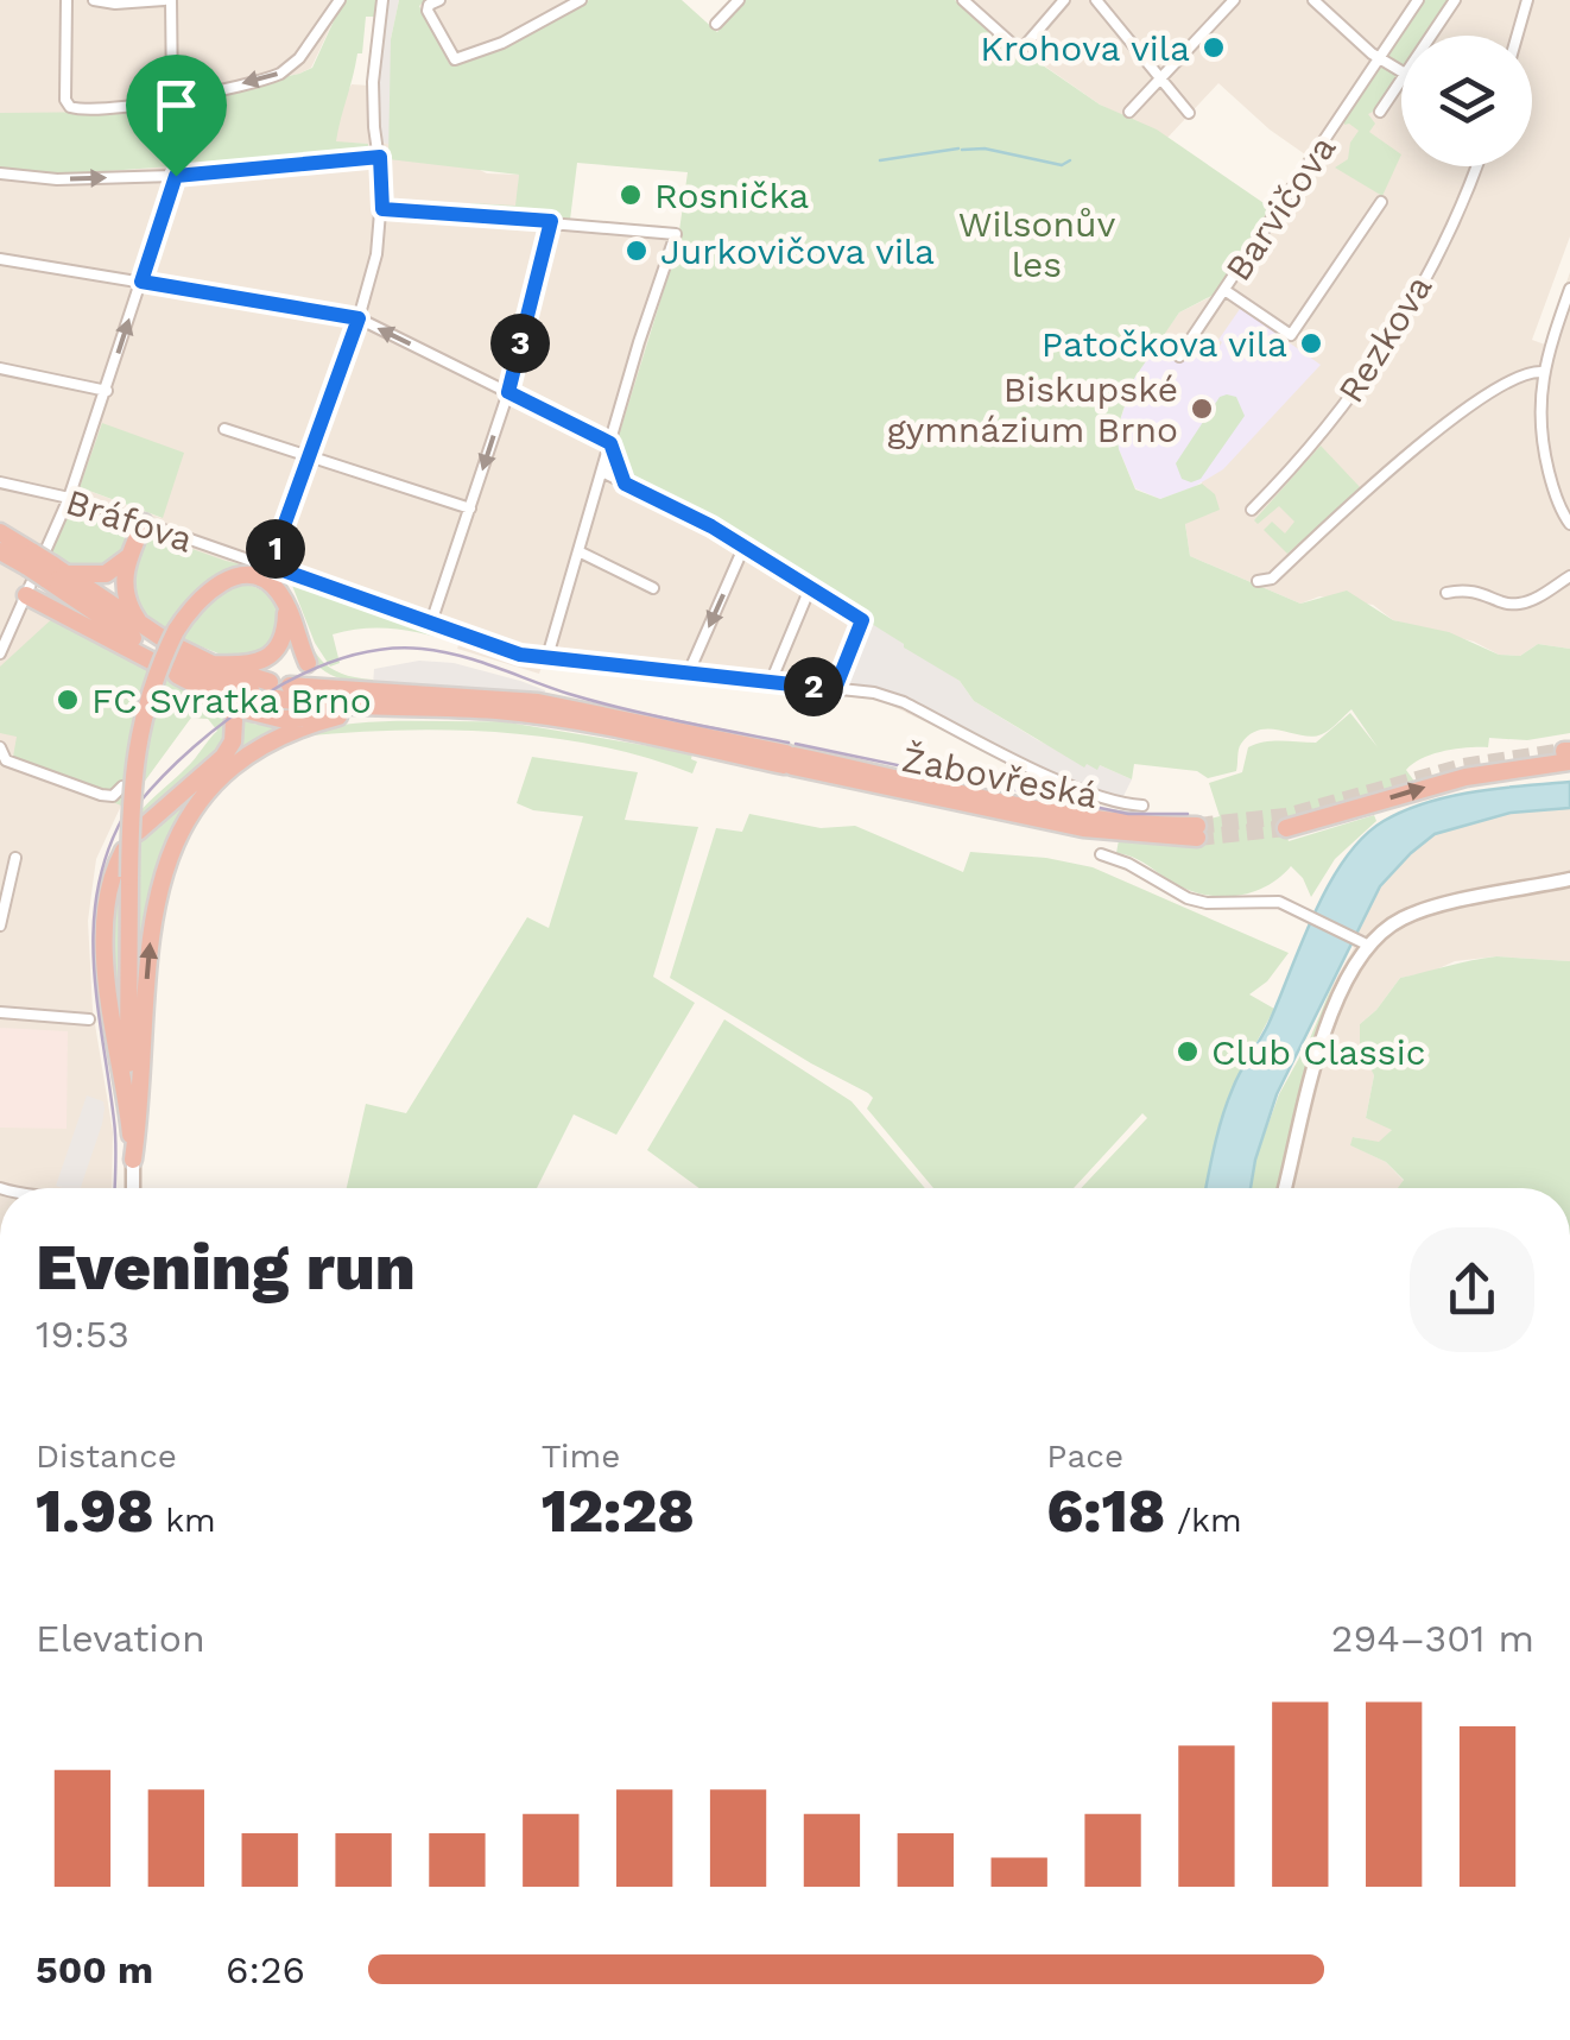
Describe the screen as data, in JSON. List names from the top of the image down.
{
  "streets": {
    "highway": ["Žabovřeská"],
    "street": ["Barvičova", "Rezkova", "Bráfova"]
  },
  "parks": ["Wilsonův les"],
  "places": [
    "Krohova vila",
    "Rosnička",
    "Jurkovičova vila",
    "Patočkova vila",
    "Biskupské gymnázium Brno",
    "FC Svratka Brno",
    "Club Classic"
  ],
  "page": {
    "pins": ["3", "1", "2"],
    "heading": ["Evening run", "19:53"],
    "stats": [
      ["Distance", "1.98 km"],
      ["Time", "12:28"],
      ["Pace", "6:18 /km"]
    ],
    "chart": ["Elevation", "294–301 m"],
    "list": [
      {
        "name": "500 m",
        "note": "6:26"
      }
    ]
  }
}
